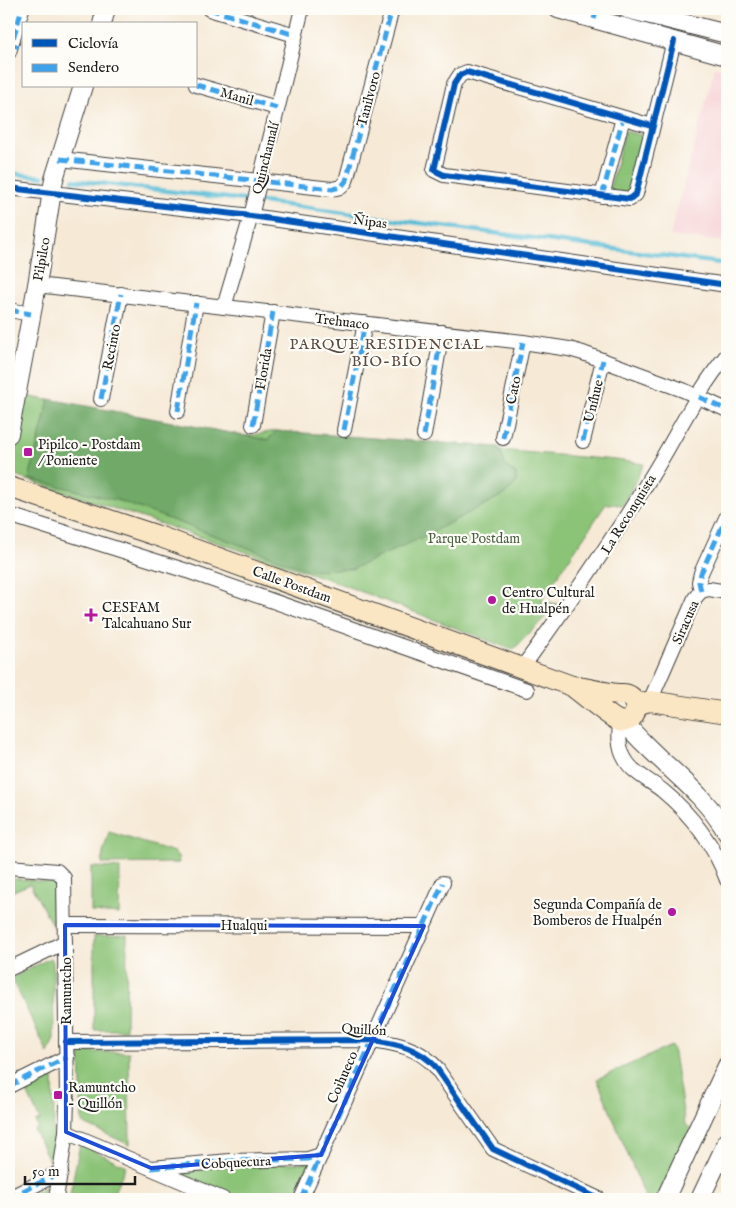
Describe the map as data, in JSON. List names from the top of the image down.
{
  "streets": {
    "main road": ["Calle Postdam"],
    "street": [
      "Manil",
      "Tanilvoro",
      "Quinchamalí",
      "Ñipas",
      "Pilpilco",
      "Trehuaco",
      "Recinto",
      "Florida",
      "Cato",
      "Uníhue",
      "La Reconquista",
      "Siracusa",
      "Hualqui",
      "Ramuntcho",
      "Quillón",
      "Coihueco",
      "Cobquecura"
    ]
  },
  "crossings": [
    ["Manil", "Quinchamalí"],
    ["Tanilvoro", "Quinchamalí"],
    ["Quinchamalí", "Ñipas"],
    ["Quinchamalí", "Trehuaco"],
    ["Ñipas", "Pilpilco"],
    ["Pilpilco", "Trehuaco"],
    ["Trehuaco", "Recinto"],
    ["Trehuaco", "Florida"],
    ["Trehuaco", "Cato"],
    ["Trehuaco", "Uníhue"],
    ["Trehuaco", "La Reconquista"],
    ["La Reconquista", "Calle Postdam"],
    ["Hualqui", "Ramuntcho"],
    ["Hualqui", "Coihueco"],
    ["Ramuntcho", "Quillón"],
    ["Ramuntcho", "Cobquecura"],
    ["Quillón", "Coihueco"],
    ["Coihueco", "Cobquecura"]
  ],
  "districts": ["PARQUE RESIDENCIAL BÍO-BÍO"],
  "parks": ["Parque Postdam"],
  "places": {
    "transit": ["Pipilco - Postdam / Poniente", "Ramuntcho - Quillón"],
    "other": ["Centro Cultural de Hualpén", "Segunda Compañía de Bomberos de Hualpén"],
    "health": ["CESFAM Talcahuano Sur"]
  },
  "legend": ["Ciclovía", "Sendero"],
  "scale_bar": "50 m"
}
